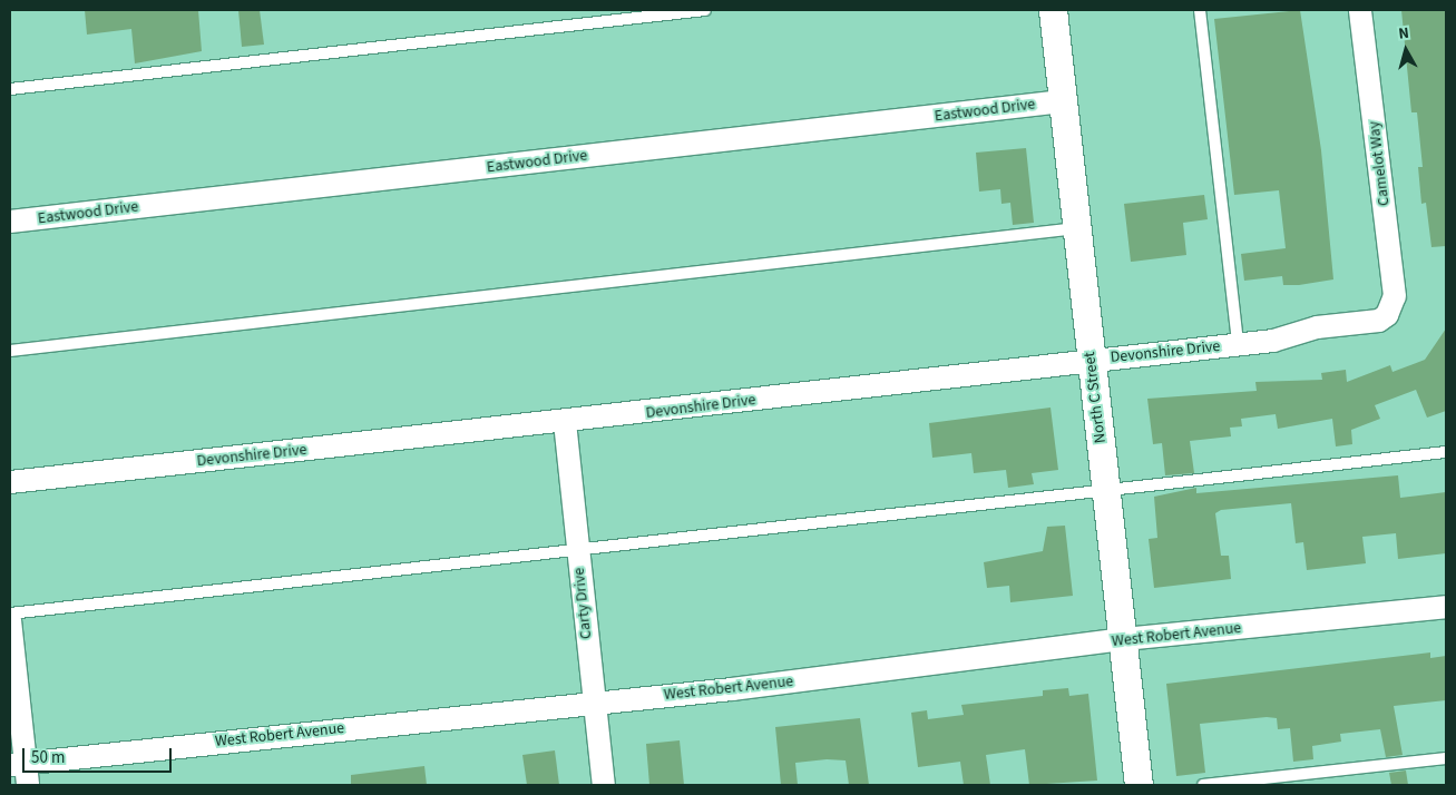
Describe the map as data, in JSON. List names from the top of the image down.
{
  "streets": {
    "street": [
      "Eastwood Drive",
      "Camelot Way",
      "Devonshire Drive",
      "North C Street",
      "Carty Drive",
      "West Robert Avenue"
    ]
  },
  "crossings": [
    ["Eastwood Drive", "North C Street"],
    ["Camelot Way", "Devonshire Drive"],
    ["Devonshire Drive", "North C Street"],
    ["Devonshire Drive", "Carty Drive"],
    ["North C Street", "West Robert Avenue"],
    ["Carty Drive", "West Robert Avenue"]
  ],
  "scale_bar": "50 m",
  "north": "top"
}
